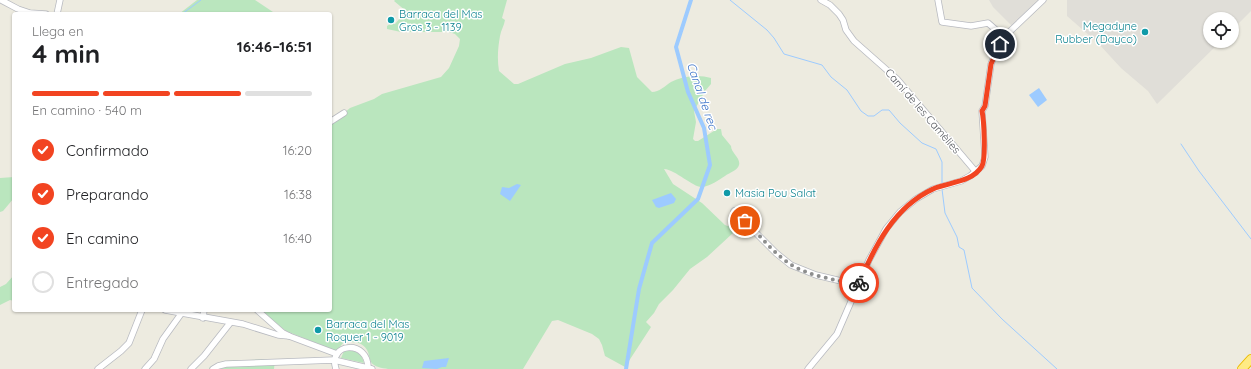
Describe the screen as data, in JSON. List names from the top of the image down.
{
  "streets": {
    "street": ["Camí de les Camèlies"]
  },
  "water": ["Canal de rec"],
  "places": [
    "Barraca del Mas Gros 3 - 1139",
    "Megadyne Rubber (Dayco)",
    "Masia Pou Salat",
    "Barraca del Mas Roquer 1 - 9019"
  ],
  "page": {
    "heading": ["4 min", "Llega en", "16:46–16:51"],
    "bar": "En camino · 540 m",
    "list": [
      ["Confirmado", "16:20"],
      ["Preparando", "16:38"],
      ["En camino", "16:40"],
      "Entregado"
    ]
  }
}
